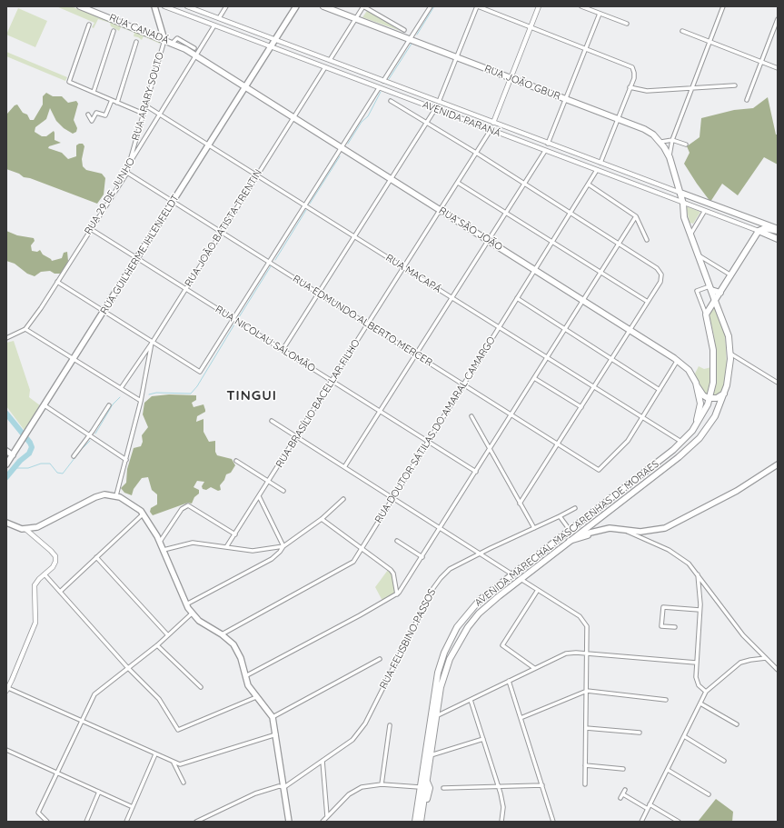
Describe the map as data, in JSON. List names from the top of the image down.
{
  "streets": {
    "main road": [
      "RUA CANADÁ",
      "RUA JOÃO GBUR",
      "RUA ARARY SOUTO",
      "AVENIDA PARANÁ",
      "RUA SÃO JOÃO",
      "RUA GUILHERME IHLENFELDT",
      "AVENIDA MARECHAL MASCARENHAS DE MORAES"
    ],
    "street": [
      "RUA 29 DE JUNHO",
      "RUA JOÃO BATISTA TRENTIN",
      "RUA MACAPÁ",
      "RUA EDMUNDO ALBERTO MERCER",
      "RUA NICOLAU SALOMÃO",
      "RUA BRASÍLIO BACELLAR FILHO",
      "RUA DOUTOR SÁTILAS DO AMARAL CAMARGO",
      "RUA FELISBINO PASSOS"
    ]
  },
  "crossings": [
    ["RUA CANADÁ", "RUA ARARY SOUTO"],
    ["RUA CANADÁ", "RUA 29 DE JUNHO"],
    ["RUA CANADÁ", "RUA SÃO JOÃO"],
    ["RUA JOÃO GBUR", "AVENIDA PARANÁ"],
    ["RUA JOÃO GBUR", "AVENIDA MARECHAL MASCARENHAS DE MORAES"],
    ["RUA ARARY SOUTO", "RUA 29 DE JUNHO"],
    ["RUA ARARY SOUTO", "RUA MACAPÁ"],
    ["AVENIDA PARANÁ", "RUA 29 DE JUNHO"],
    ["AVENIDA PARANÁ", "RUA JOÃO BATISTA TRENTIN"],
    ["AVENIDA PARANÁ", "RUA GUILHERME IHLENFELDT"],
    ["AVENIDA PARANÁ", "RUA BRASÍLIO BACELLAR FILHO"],
    ["AVENIDA PARANÁ", "RUA DOUTOR SÁTILAS DO AMARAL CAMARGO"],
    ["AVENIDA PARANÁ", "AVENIDA MARECHAL MASCARENHAS DE MORAES"],
    ["RUA 29 DE JUNHO", "RUA SÃO JOÃO"],
    ["RUA 29 DE JUNHO", "RUA MACAPÁ"],
    ["RUA 29 DE JUNHO", "RUA EDMUNDO ALBERTO MERCER"],
    ["RUA 29 DE JUNHO", "RUA NICOLAU SALOMÃO"],
    ["RUA JOÃO BATISTA TRENTIN", "RUA SÃO JOÃO"],
    ["RUA JOÃO BATISTA TRENTIN", "RUA MACAPÁ"],
    ["RUA JOÃO BATISTA TRENTIN", "RUA EDMUNDO ALBERTO MERCER"],
    ["RUA JOÃO BATISTA TRENTIN", "RUA NICOLAU SALOMÃO"],
    ["RUA SÃO JOÃO", "RUA GUILHERME IHLENFELDT"],
    ["RUA SÃO JOÃO", "RUA BRASÍLIO BACELLAR FILHO"],
    ["RUA SÃO JOÃO", "RUA DOUTOR SÁTILAS DO AMARAL CAMARGO"],
    ["RUA SÃO JOÃO", "AVENIDA MARECHAL MASCARENHAS DE MORAES"],
    ["RUA GUILHERME IHLENFELDT", "RUA MACAPÁ"],
    ["RUA GUILHERME IHLENFELDT", "RUA EDMUNDO ALBERTO MERCER"],
    ["RUA GUILHERME IHLENFELDT", "RUA NICOLAU SALOMÃO"],
    ["RUA MACAPÁ", "RUA EDMUNDO ALBERTO MERCER"],
    ["RUA MACAPÁ", "RUA BRASÍLIO BACELLAR FILHO"],
    ["RUA MACAPÁ", "RUA DOUTOR SÁTILAS DO AMARAL CAMARGO"],
    ["RUA MACAPÁ", "AVENIDA MARECHAL MASCARENHAS DE MORAES"],
    ["RUA EDMUNDO ALBERTO MERCER", "RUA BRASÍLIO BACELLAR FILHO"],
    ["RUA EDMUNDO ALBERTO MERCER", "RUA DOUTOR SÁTILAS DO AMARAL CAMARGO"],
    ["RUA NICOLAU SALOMÃO", "RUA BRASÍLIO BACELLAR FILHO"],
    ["RUA NICOLAU SALOMÃO", "RUA DOUTOR SÁTILAS DO AMARAL CAMARGO"]
  ],
  "districts": ["TINGUI"]
}
